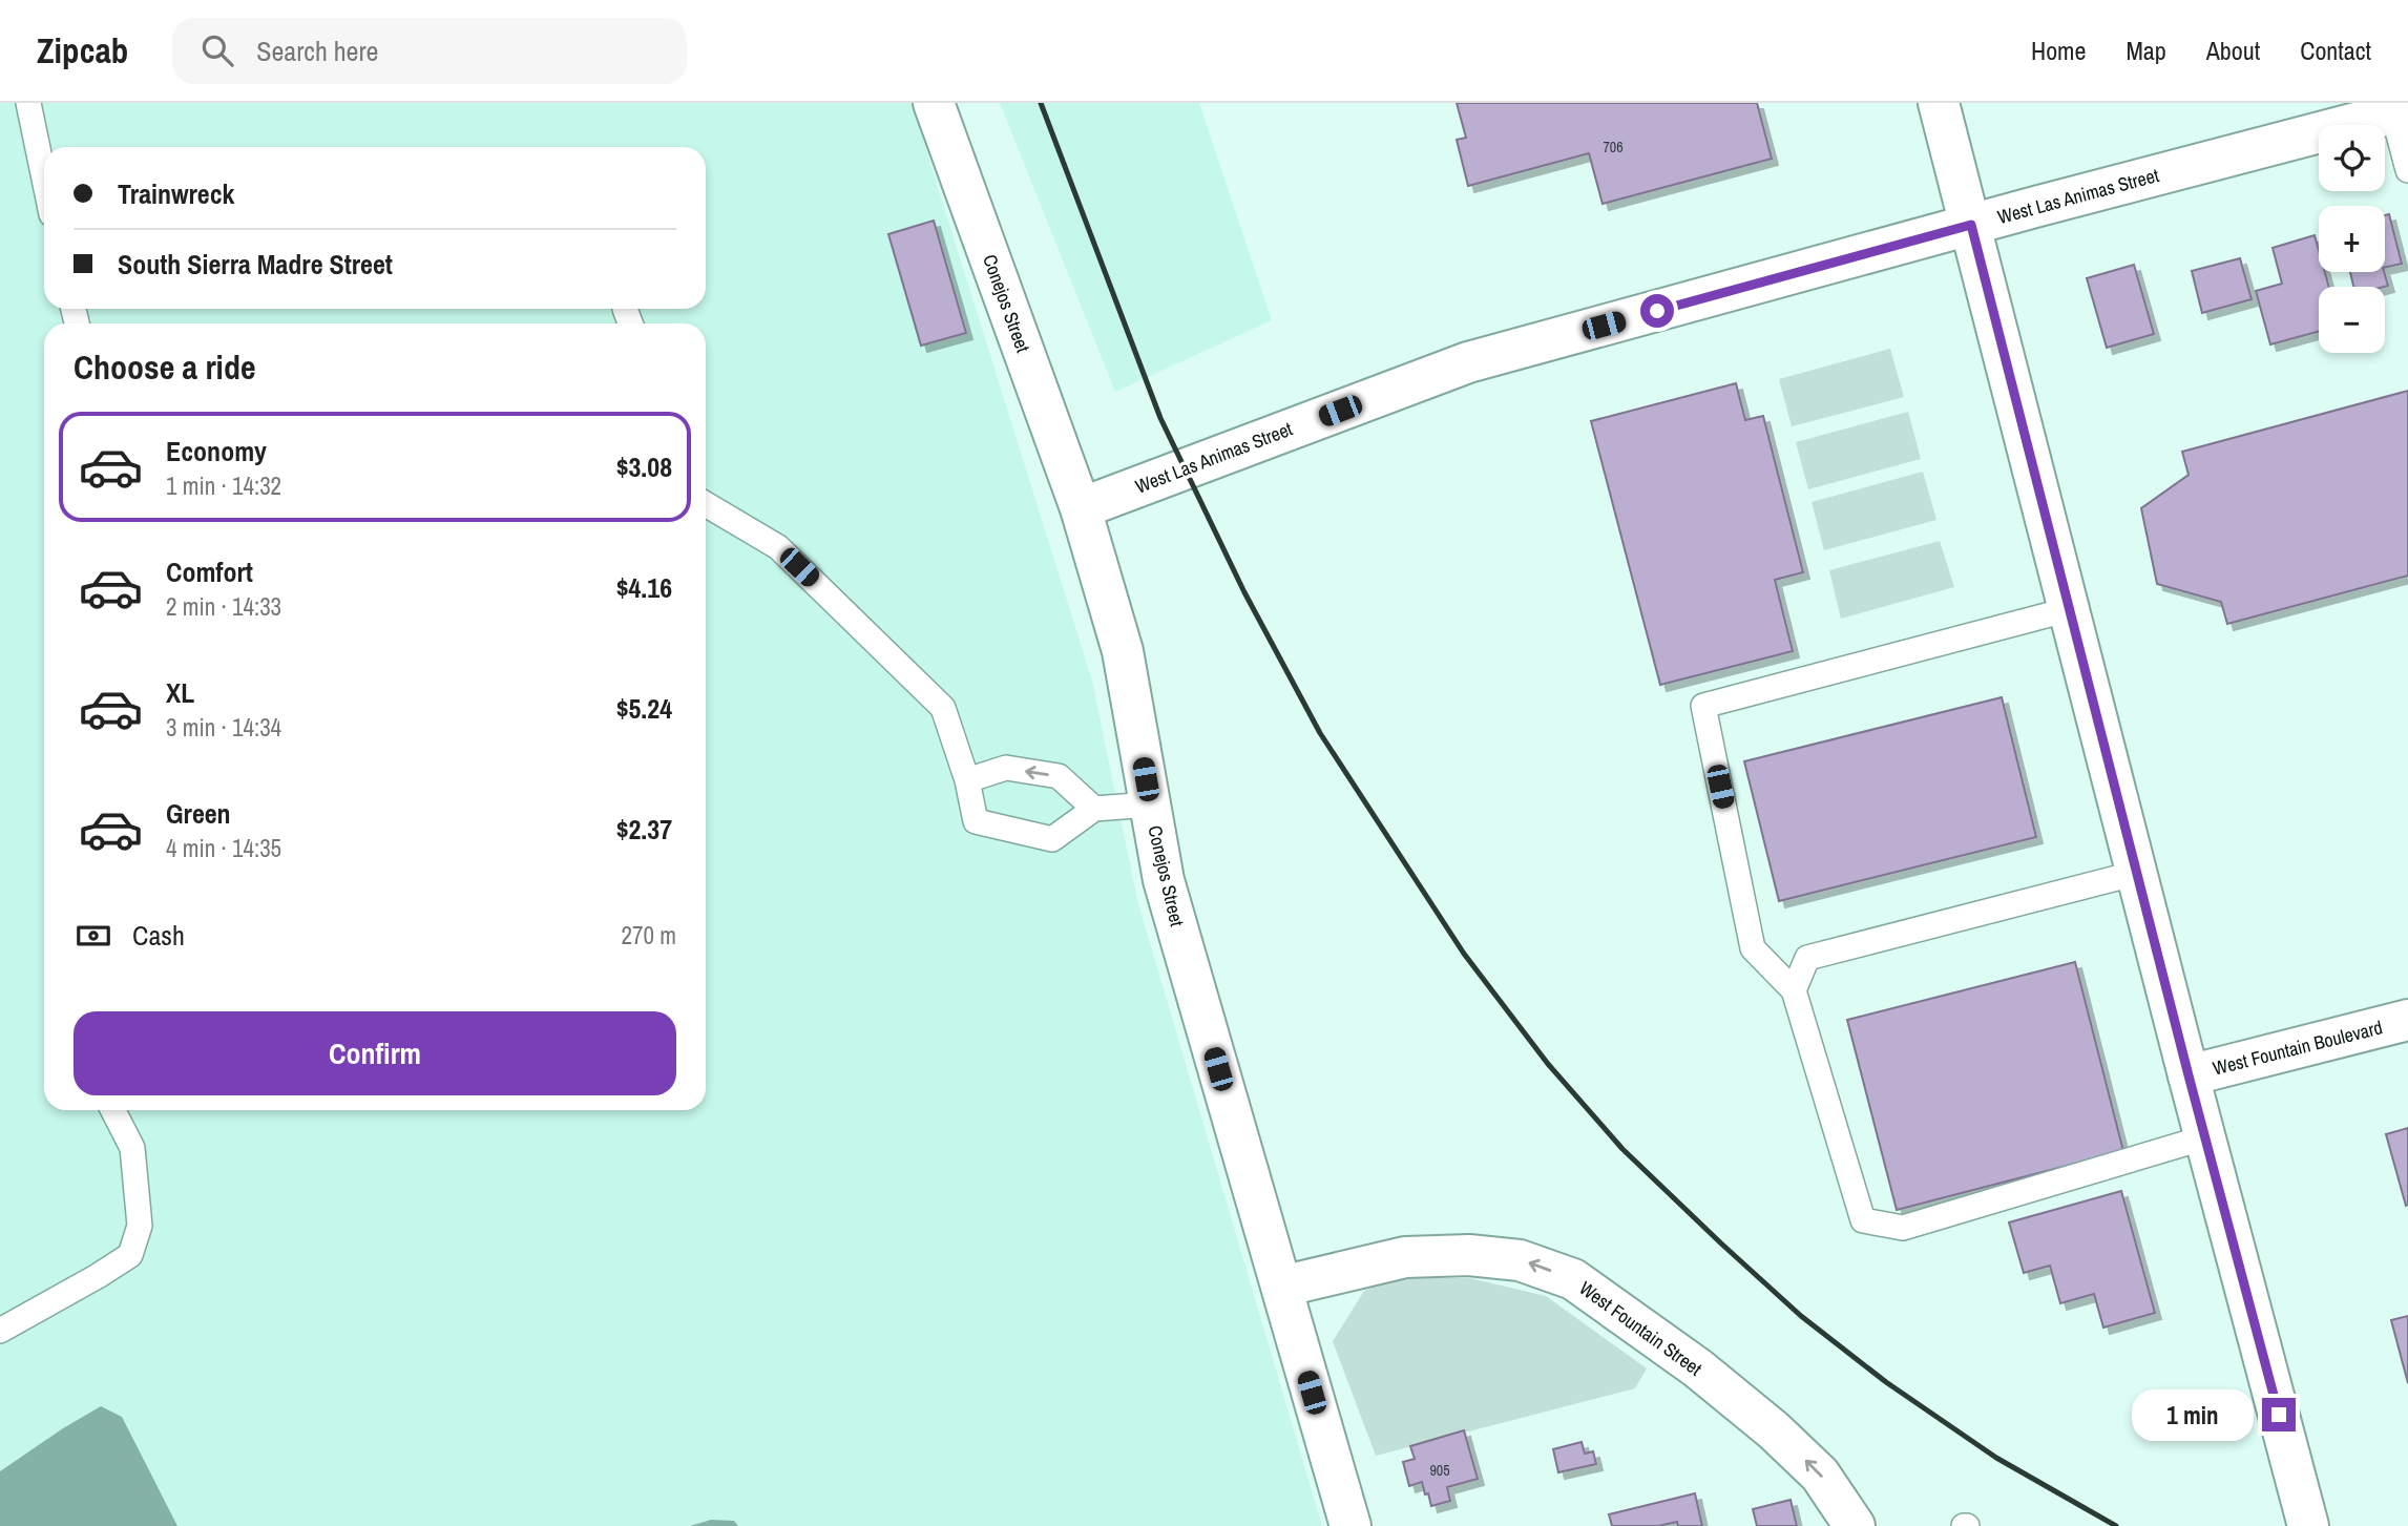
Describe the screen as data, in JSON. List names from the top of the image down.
{
  "streets": {
    "street": [
      "West Las Animas Street",
      "Conejos Street",
      "West Fountain Boulevard",
      "West Fountain Street"
    ]
  },
  "crossings": [
    ["West Las Animas Street", "Conejos Street"],
    ["Conejos Street", "West Fountain Street"]
  ],
  "one_way": ["West Fountain Street"],
  "house_numbers": ["706", "905"],
  "page": {
    "header": "Zipcab",
    "search": "Search here",
    "nav": [
      "Home",
      "Map",
      "About",
      "Contact"
    ],
    "map_buttons": ["+", "−"],
    "banner": ["Trainwreck", "South Sierra Madre Street"],
    "heading": "Choose a ride",
    "list": [
      {
        "name": "Economy",
        "note": "1 min · 14:32",
        "value": "$3.08"
      },
      {
        "name": "Comfort",
        "note": "2 min · 14:33",
        "value": "$4.16"
      },
      {
        "name": "XL",
        "note": "3 min · 14:34",
        "value": "$5.24"
      },
      {
        "name": "Green",
        "note": "4 min · 14:35",
        "value": "$2.37"
      }
    ],
    "pay": ["Cash", "270 m"],
    "buttons": "Confirm",
    "bubble": "1 min"
  }
}
